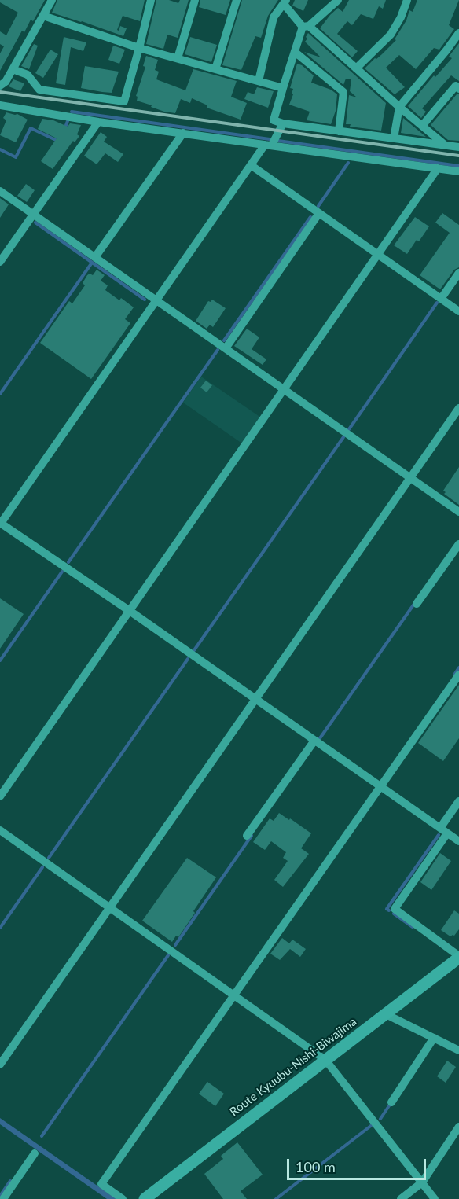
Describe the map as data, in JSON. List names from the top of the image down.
{
  "streets": {
    "main road": ["Route Kyuubu-Nishi-Biwajima"]
  },
  "scale_bar": "100 m"
}
